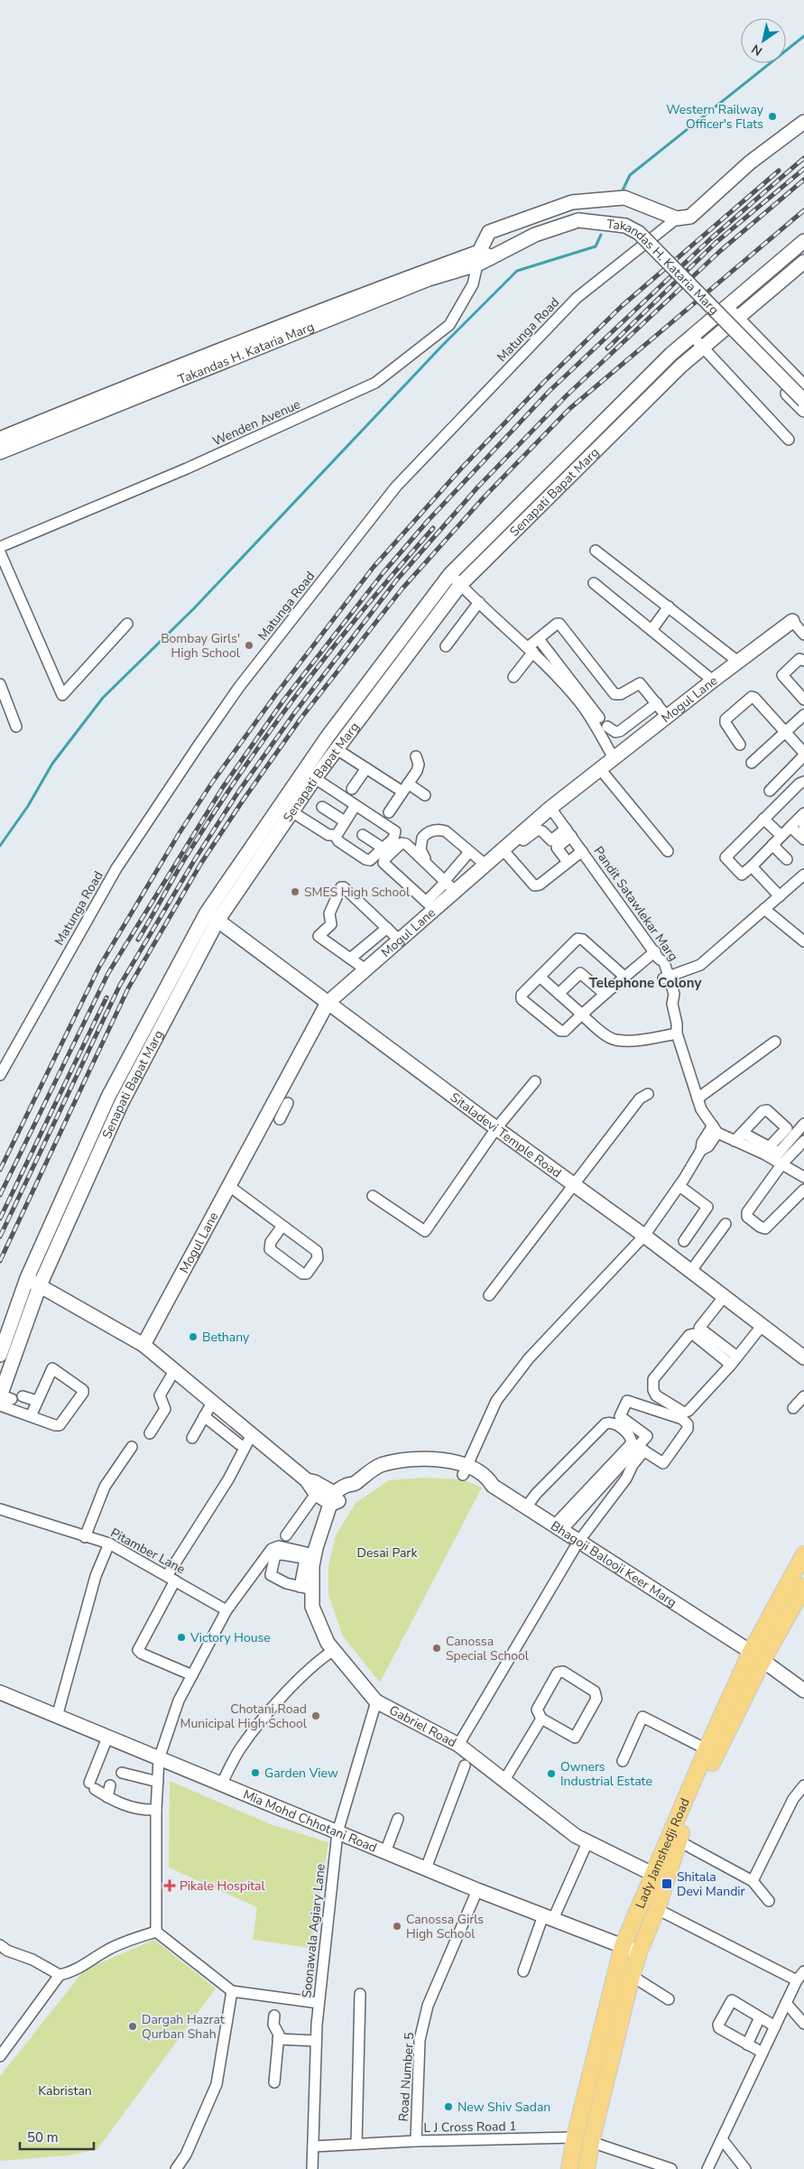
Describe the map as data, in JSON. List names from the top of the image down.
{
  "streets": {
    "main road": [
      "Takandas H. Kataria Marg",
      "Senapati Bapat Marg",
      "Mogul Lane",
      "Sitaladevi Temple Road",
      "Bhagoji Balooji Keer Marg",
      "Gabriel Road",
      "Mia Mohd Chhotani Road",
      "Lady Jamshedji Road"
    ],
    "street": [
      "Matunga Road",
      "Wenden Avenue",
      "Pandit Satawlekar Marg",
      "Pitamber Lane",
      "Soonawala Agiary Lane",
      "Road Number 5",
      "L J Cross Road 1"
    ]
  },
  "crossings": [
    ["Takandas H. Kataria Marg", "Wenden Avenue"],
    ["Senapati Bapat Marg", "Sitaladevi Temple Road"],
    ["Mogul Lane", "Pandit Satawlekar Marg"],
    ["Mogul Lane", "Sitaladevi Temple Road"],
    ["Bhagoji Balooji Keer Marg", "Lady Jamshedji Road"],
    ["Gabriel Road", "Lady Jamshedji Road"],
    ["Gabriel Road", "Soonawala Agiary Lane"],
    ["Mia Mohd Chhotani Road", "Lady Jamshedji Road"],
    ["Mia Mohd Chhotani Road", "Soonawala Agiary Lane"],
    ["Mia Mohd Chhotani Road", "Road Number 5"],
    ["Lady Jamshedji Road", "L J Cross Road 1"],
    ["Soonawala Agiary Lane", "L J Cross Road 1"],
    ["Road Number 5", "L J Cross Road 1"]
  ],
  "districts": ["Telephone Colony"],
  "parks": ["Desai Park", "Kabristan"],
  "places": {
    "other": [
      "Western Railway Officer's Flats",
      "Bombay Girls' High School",
      "SMES High School",
      "Bethany",
      "Victory House",
      "Canossa Special School",
      "Chotani Road Municipal High School",
      "Garden View",
      "Owners Industrial Estate",
      "Canossa Girls High School",
      "Dargah Hazrat Qurban Shah",
      "New Shiv Sadan"
    ],
    "transit": ["Shitala Devi Mandir"],
    "health": ["Pikale Hospital"]
  },
  "scale_bar": "50 m",
  "north": "bottom left"
}
